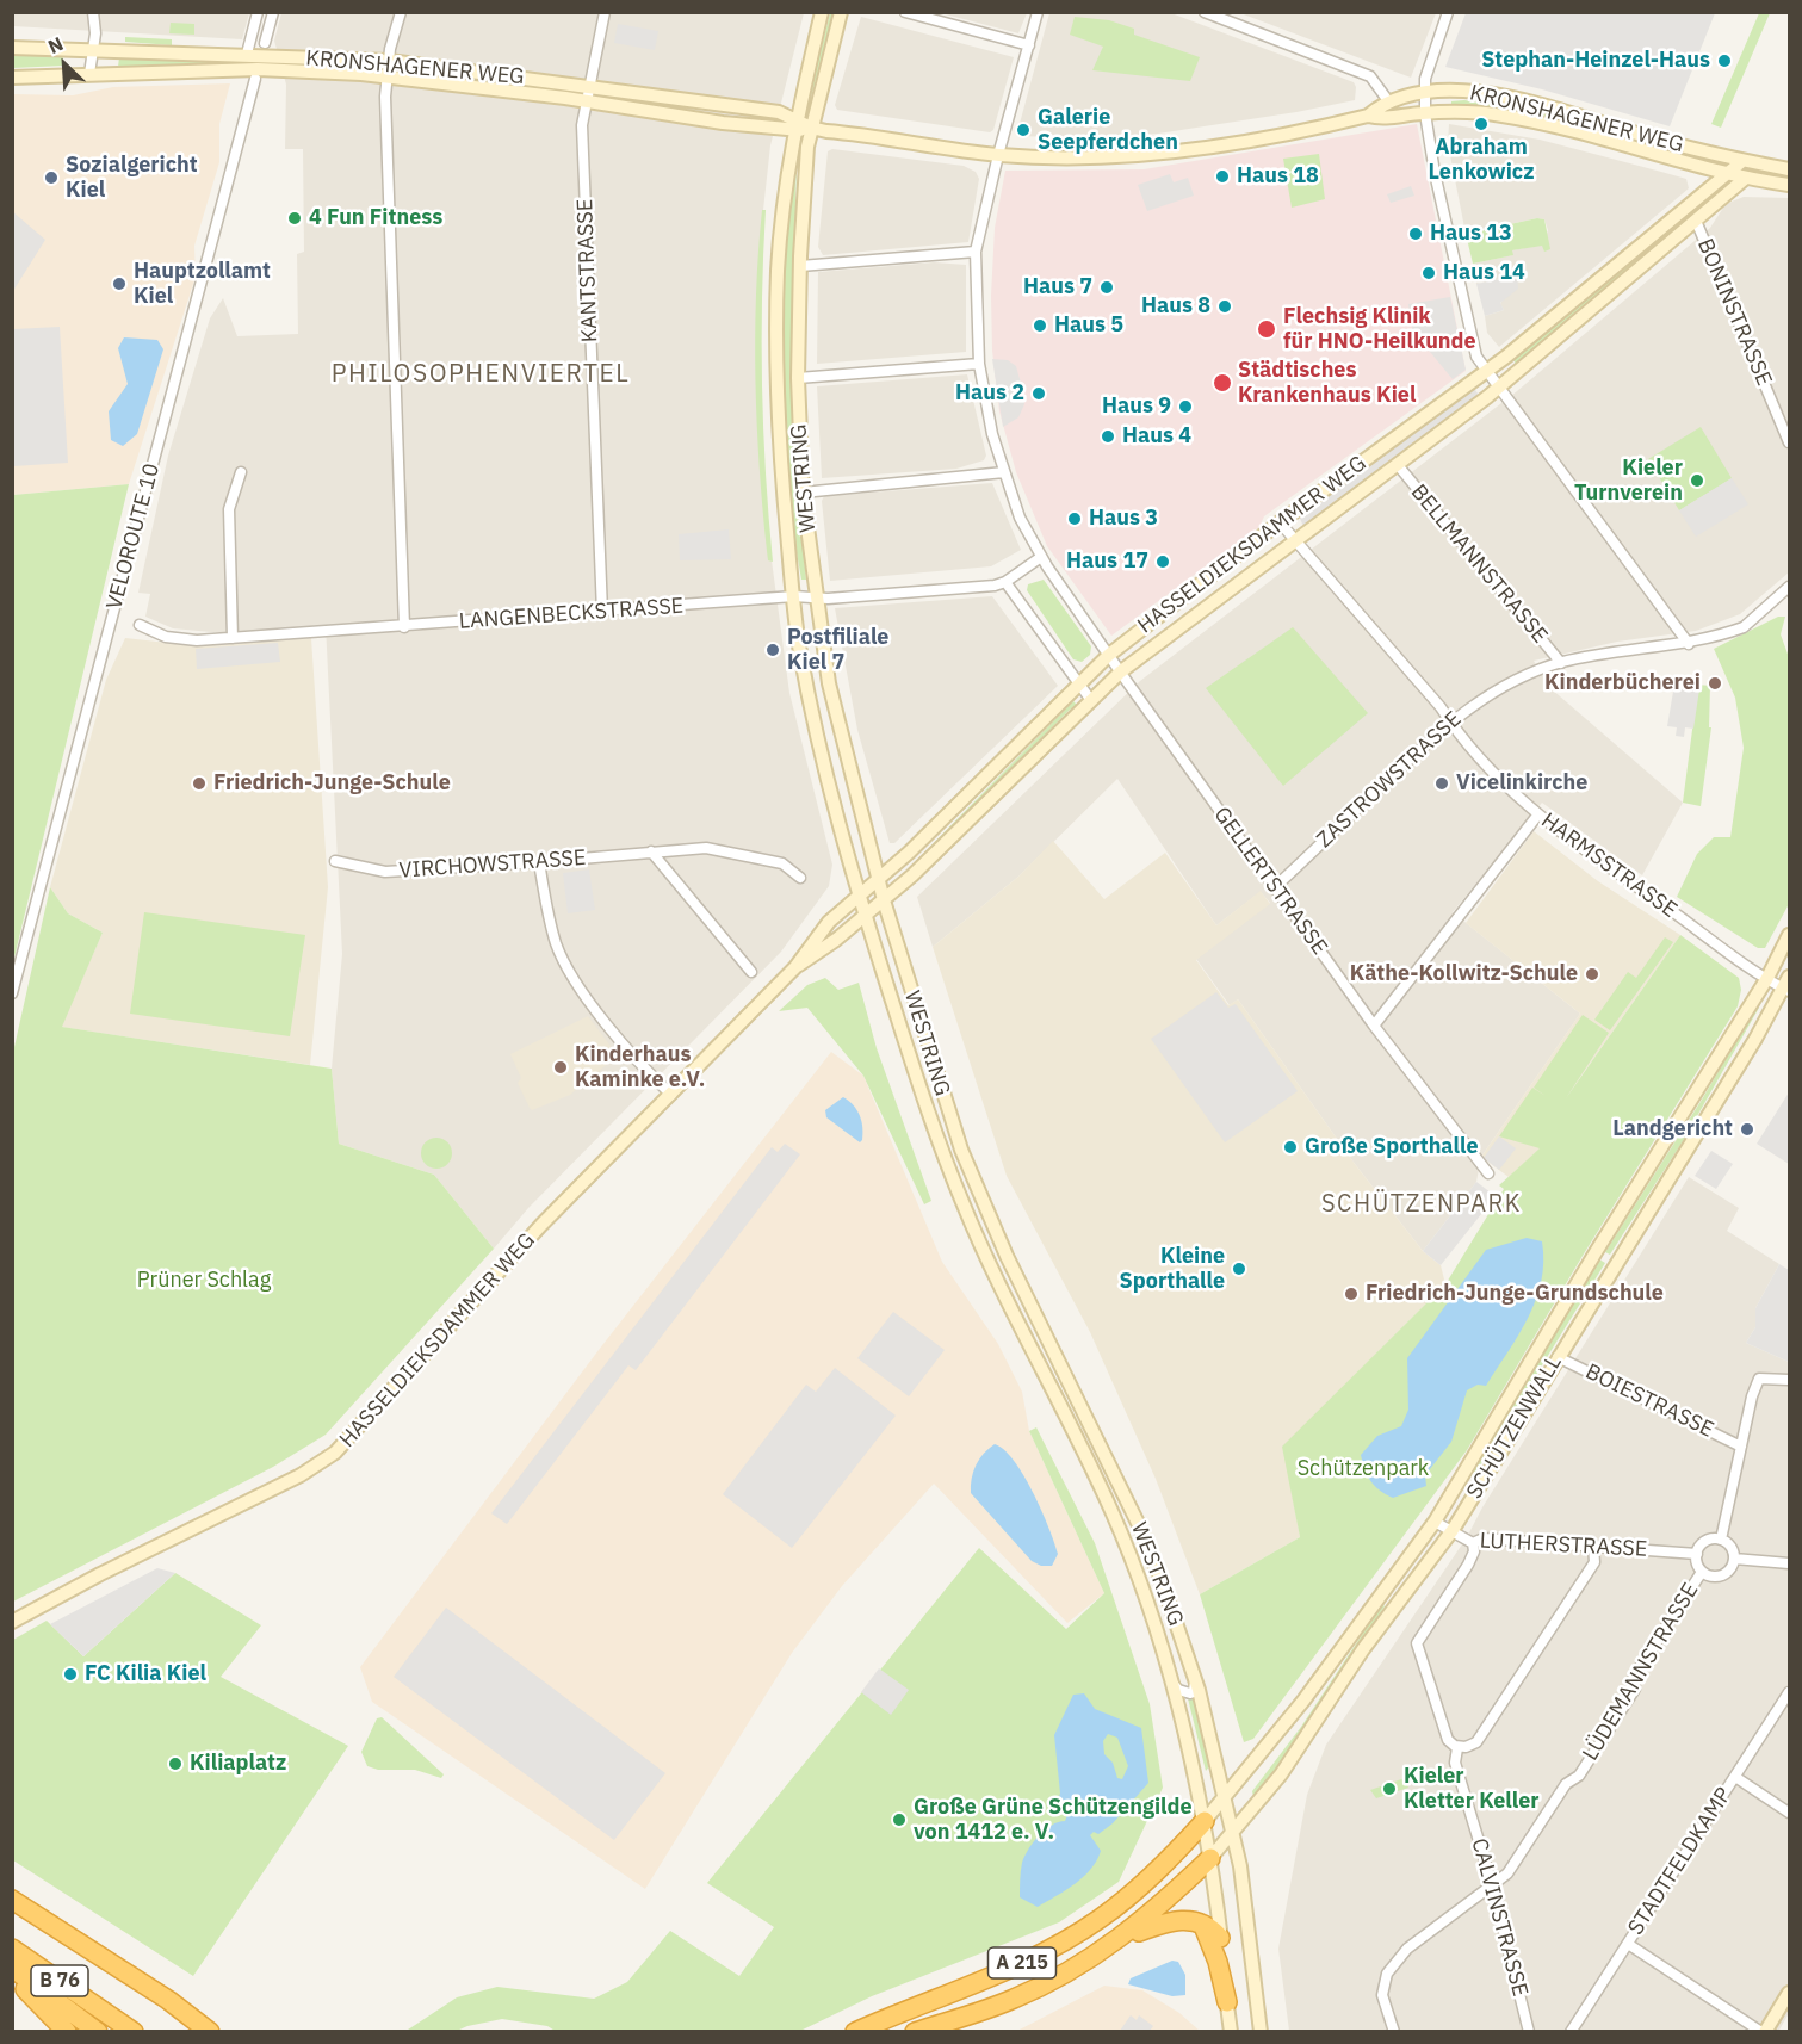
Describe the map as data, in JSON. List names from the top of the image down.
{
  "streets": {
    "highway": ["A 215", "B 76"],
    "main road": [
      "KRONSHAGENER WEG",
      "WESTRING",
      "HASSELDIEKSDAMMER WEG",
      "SCHÜTZENWALL"
    ],
    "street": [
      "KANTSTRASSE",
      "BONINSTRASSE",
      "VELOROUTE 10",
      "BELLMANNSTRASSE",
      "LANGENBECKSTRASSE",
      "ZASTROWSTRASSE",
      "VIRCHOWSTRASSE",
      "HARMSSTRASSE",
      "GELLERTSTRASSE",
      "BOIESTRASSE",
      "LUTHERSTRASSE",
      "LÜDEMANNSTRASSE",
      "STADTFELDKAMP",
      "CALVINSTRASSE"
    ]
  },
  "crossings": [
    ["KRONSHAGENER WEG", "KANTSTRASSE"],
    ["KRONSHAGENER WEG", "WESTRING"],
    ["KRONSHAGENER WEG", "HASSELDIEKSDAMMER WEG"],
    ["KRONSHAGENER WEG", "GELLERTSTRASSE"],
    ["KANTSTRASSE", "LANGENBECKSTRASSE"],
    ["BONINSTRASSE", "HASSELDIEKSDAMMER WEG"],
    ["WESTRING", "HASSELDIEKSDAMMER WEG"],
    ["WESTRING", "LANGENBECKSTRASSE"],
    ["WESTRING", "SCHÜTZENWALL"],
    ["WESTRING", "A 215"],
    ["HASSELDIEKSDAMMER WEG", "BELLMANNSTRASSE"],
    ["HASSELDIEKSDAMMER WEG", "HARMSSTRASSE"],
    ["HASSELDIEKSDAMMER WEG", "GELLERTSTRASSE"],
    ["BELLMANNSTRASSE", "ZASTROWSTRASSE"],
    ["ZASTROWSTRASSE", "HARMSSTRASSE"],
    ["ZASTROWSTRASSE", "GELLERTSTRASSE"],
    ["HARMSSTRASSE", "SCHÜTZENWALL"],
    ["BOIESTRASSE", "SCHÜTZENWALL"],
    ["SCHÜTZENWALL", "LUTHERSTRASSE"],
    ["SCHÜTZENWALL", "A 215"],
    ["LUTHERSTRASSE", "LÜDEMANNSTRASSE"],
    ["LUTHERSTRASSE", "CALVINSTRASSE"],
    ["LÜDEMANNSTRASSE", "CALVINSTRASSE"]
  ],
  "districts": ["PHILOSOPHENVIERTEL", "SCHÜTZENPARK"],
  "parks": ["Prüner Schlag", "Schützenpark"],
  "places": [
    "Stephan-Heinzel-Haus",
    "Abraham Lenkowicz",
    "Galerie Seepferdchen",
    "Haus 18",
    "Sozialgericht Kiel",
    "4 Fun Fitness",
    "Haus 13",
    "Haus 14",
    "Hauptzollamt Kiel",
    "Haus 7",
    "Haus 8",
    "Haus 5",
    "Flechsig Klinik für HNO-Heilkunde",
    "Städtisches Krankenhaus Kiel",
    "Haus 2",
    "Haus 9",
    "Haus 4",
    "Kieler Turnverein",
    "Haus 3",
    "Haus 17",
    "Postfiliale Kiel 7",
    "Kinderbücherei",
    "Friedrich-Junge-Schule",
    "Vicelinkirche",
    "Käthe-Kollwitz-Schule",
    "Kinderhaus Kaminke e.V.",
    "Landgericht",
    "Große Sporthalle",
    "Kleine Sporthalle",
    "Friedrich-Junge-Grundschule",
    "FC Kilia Kiel",
    "Kiliaplatz",
    "Kieler Kletter Keller",
    "Große Grüne Schützengilde von 1412 e. V."
  ],
  "north": "top left"
}
